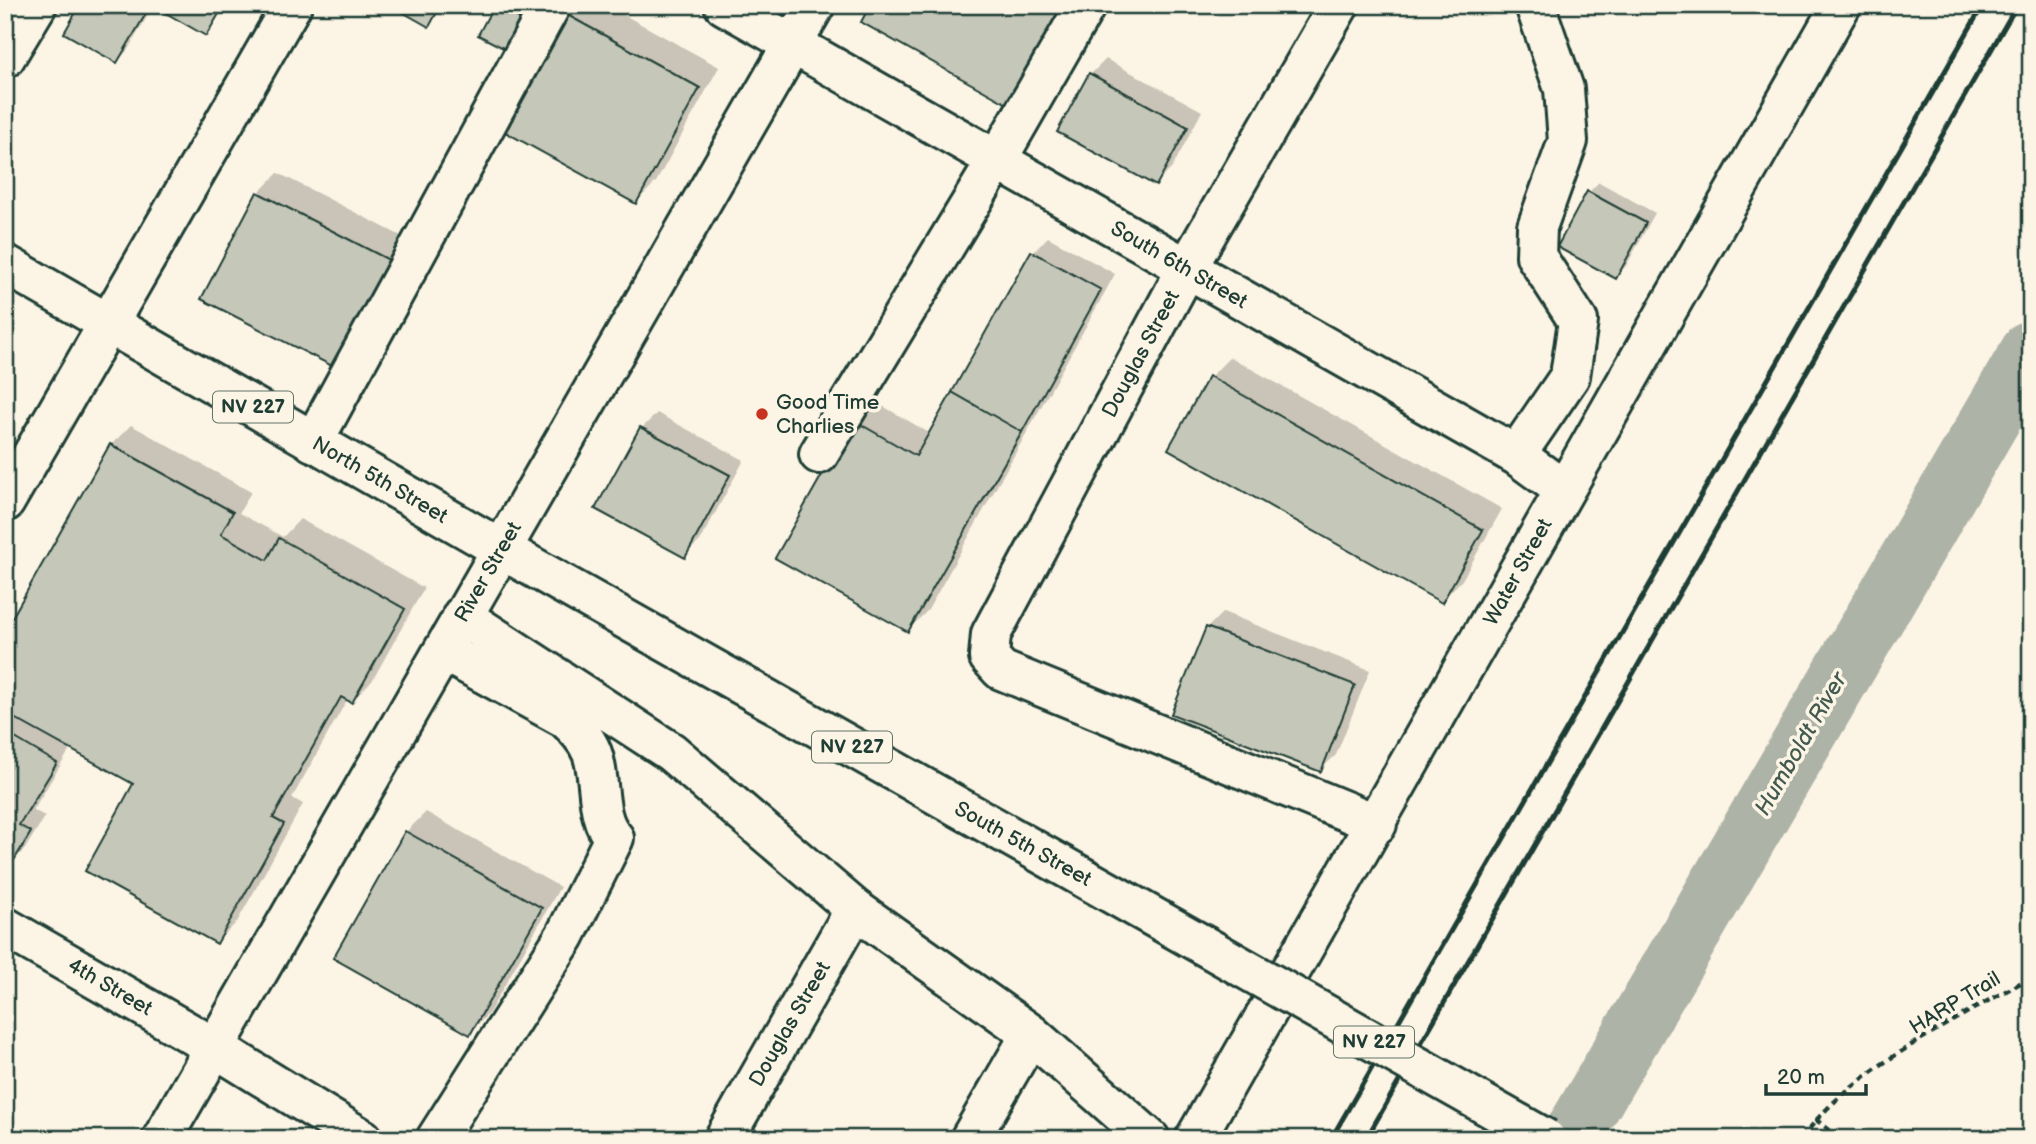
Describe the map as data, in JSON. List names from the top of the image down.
{
  "streets": {
    "street": [
      "South 6th Street",
      "Douglas Street",
      "NV 227",
      "North 5th Street",
      "River Street",
      "Water Street",
      "South 5th Street",
      "4th Street"
    ],
    "path": ["HARP Trail"]
  },
  "crossings": [
    ["South 6th Street", "Douglas Street"],
    ["South 6th Street", "River Street"],
    ["South 6th Street", "Water Street"],
    ["Douglas Street", "Water Street"],
    ["North 5th Street", "River Street"],
    ["North 5th Street", "South 5th Street"],
    ["River Street", "South 5th Street"],
    ["River Street", "4th Street"]
  ],
  "water": ["Humboldt River"],
  "places": ["Good Time Charlies"],
  "scale_bar": "20 m"
}
